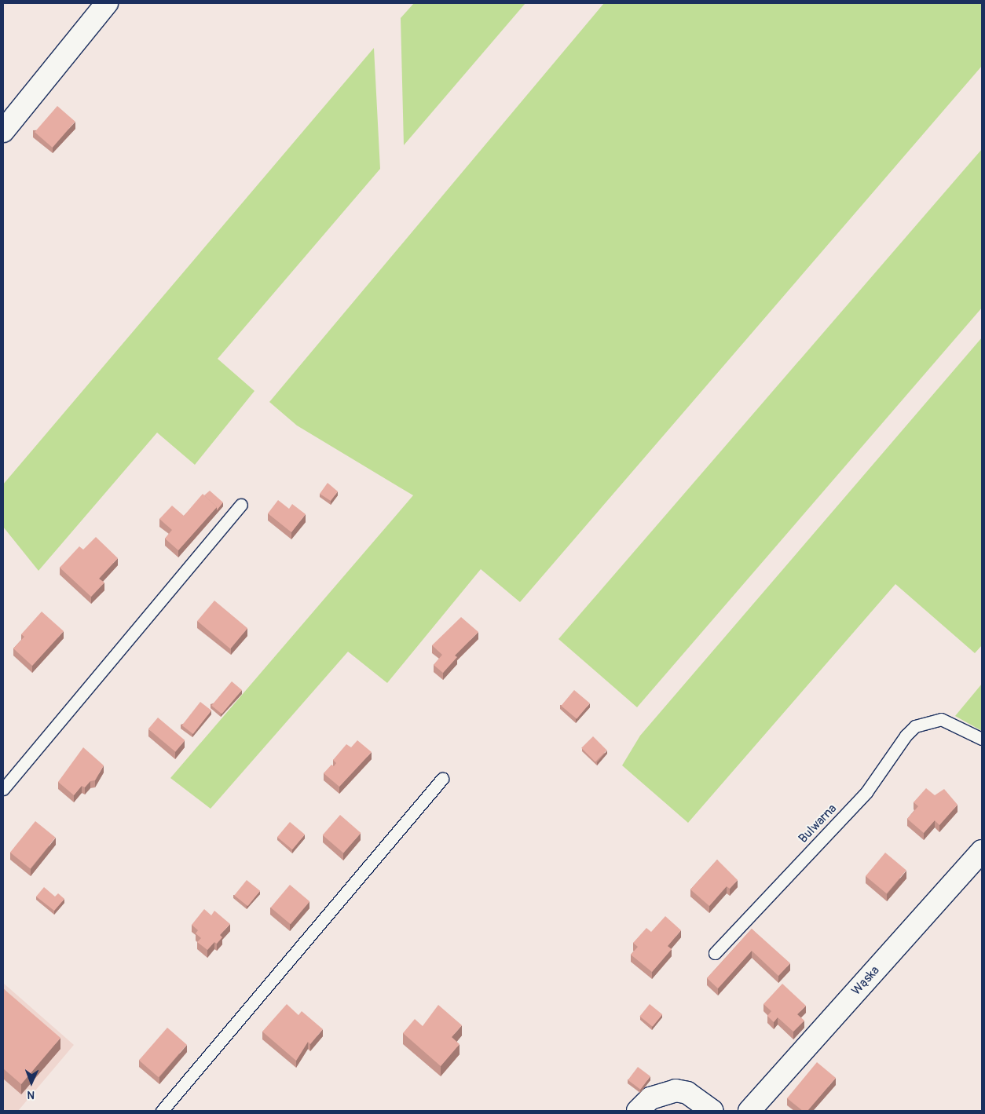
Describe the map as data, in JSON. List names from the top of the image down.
{
  "streets": {
    "street": ["Wąska"],
    "lane": ["Bulwarna"]
  },
  "north": "bottom"
}
